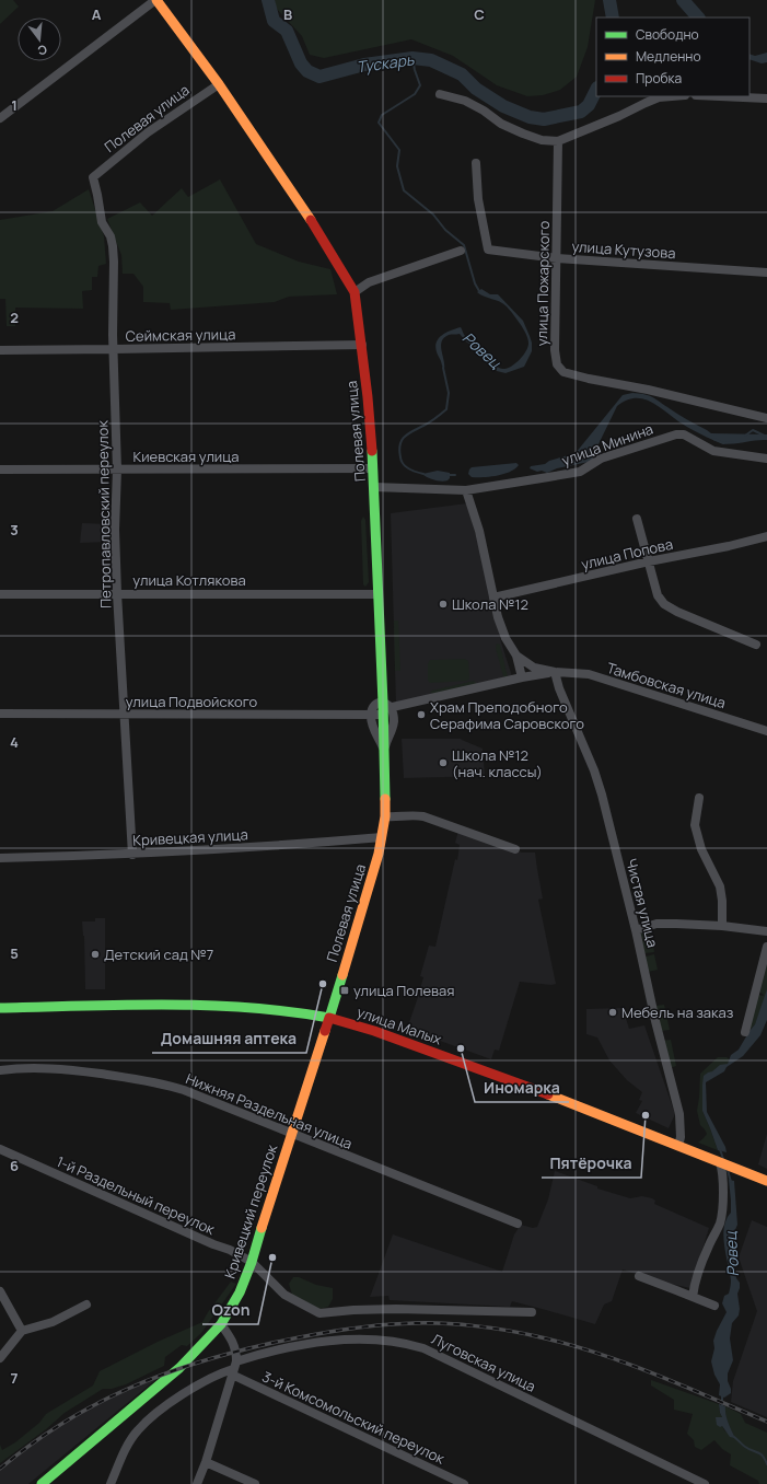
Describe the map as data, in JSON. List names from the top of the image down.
{
  "streets": {
    "street": [
      "Полевая улица",
      "улица Кутузова",
      "улица Пожарского",
      "Сеймская улица",
      "улица Минина",
      "Киевская улица",
      "Петропавловский переулок",
      "улица Попова",
      "улица Котлякова",
      "Тамбовская улица",
      "улица Подвойского",
      "Кривецкая улица",
      "Чистая улица",
      "улица Малых",
      "Нижняя Раздельная улица",
      "1-й Раздельный переулок",
      "Кривецкий переулок",
      "Луговская улица",
      "3-й Комсомольский переулок"
    ]
  },
  "crossings": [
    ["Полевая улица", "Сеймская улица"],
    ["Полевая улица", "улица Минина"],
    ["Полевая улица", "Киевская улица"],
    ["Полевая улица", "Петропавловский переулок"],
    ["Полевая улица", "улица Котлякова"],
    ["Полевая улица", "Тамбовская улица"],
    ["Полевая улица", "Кривецкая улица"],
    ["Полевая улица", "улица Малых"],
    ["Полевая улица", "Кривецкий переулок"],
    ["улица Кутузова", "улица Пожарского"],
    ["Сеймская улица", "Петропавловский переулок"],
    ["улица Минина", "Тамбовская улица"],
    ["Киевская улица", "Петропавловский переулок"],
    ["Петропавловский переулок", "улица Котлякова"],
    ["Петропавловский переулок", "улица Подвойского"],
    ["Петропавловский переулок", "Кривецкая улица"],
    ["улица Попова", "Тамбовская улица"],
    ["Тамбовская улица", "Чистая улица"],
    ["Чистая улица", "улица Малых"],
    ["улица Малых", "Кривецкий переулок"],
    ["Нижняя Раздельная улица", "Кривецкий переулок"],
    ["1-й Раздельный переулок", "Кривецкий переулок"],
    ["Луговская улица", "3-й Комсомольский переулок"]
  ],
  "water": ["Тускарь", "Ровец"],
  "places": {
    "other": [
      "Школа №12",
      "Храм Преподобного Серафима Саровского",
      "Школа №12 (нач. классы)",
      "Детский сад №7",
      "Домашняя аптека",
      "Мебель на заказ",
      "Иномарка",
      "Пятёрочка",
      "Ozon"
    ],
    "transit": ["улица Полевая"]
  },
  "legend": ["Свободно", "Медленно", "Пробка"],
  "north": "bottom",
  "grid": {
    "columns": ["A", "B", "C"],
    "rows": [
      "1",
      "2",
      "3",
      "4",
      "5",
      "6",
      "7"
    ]
  }
}
